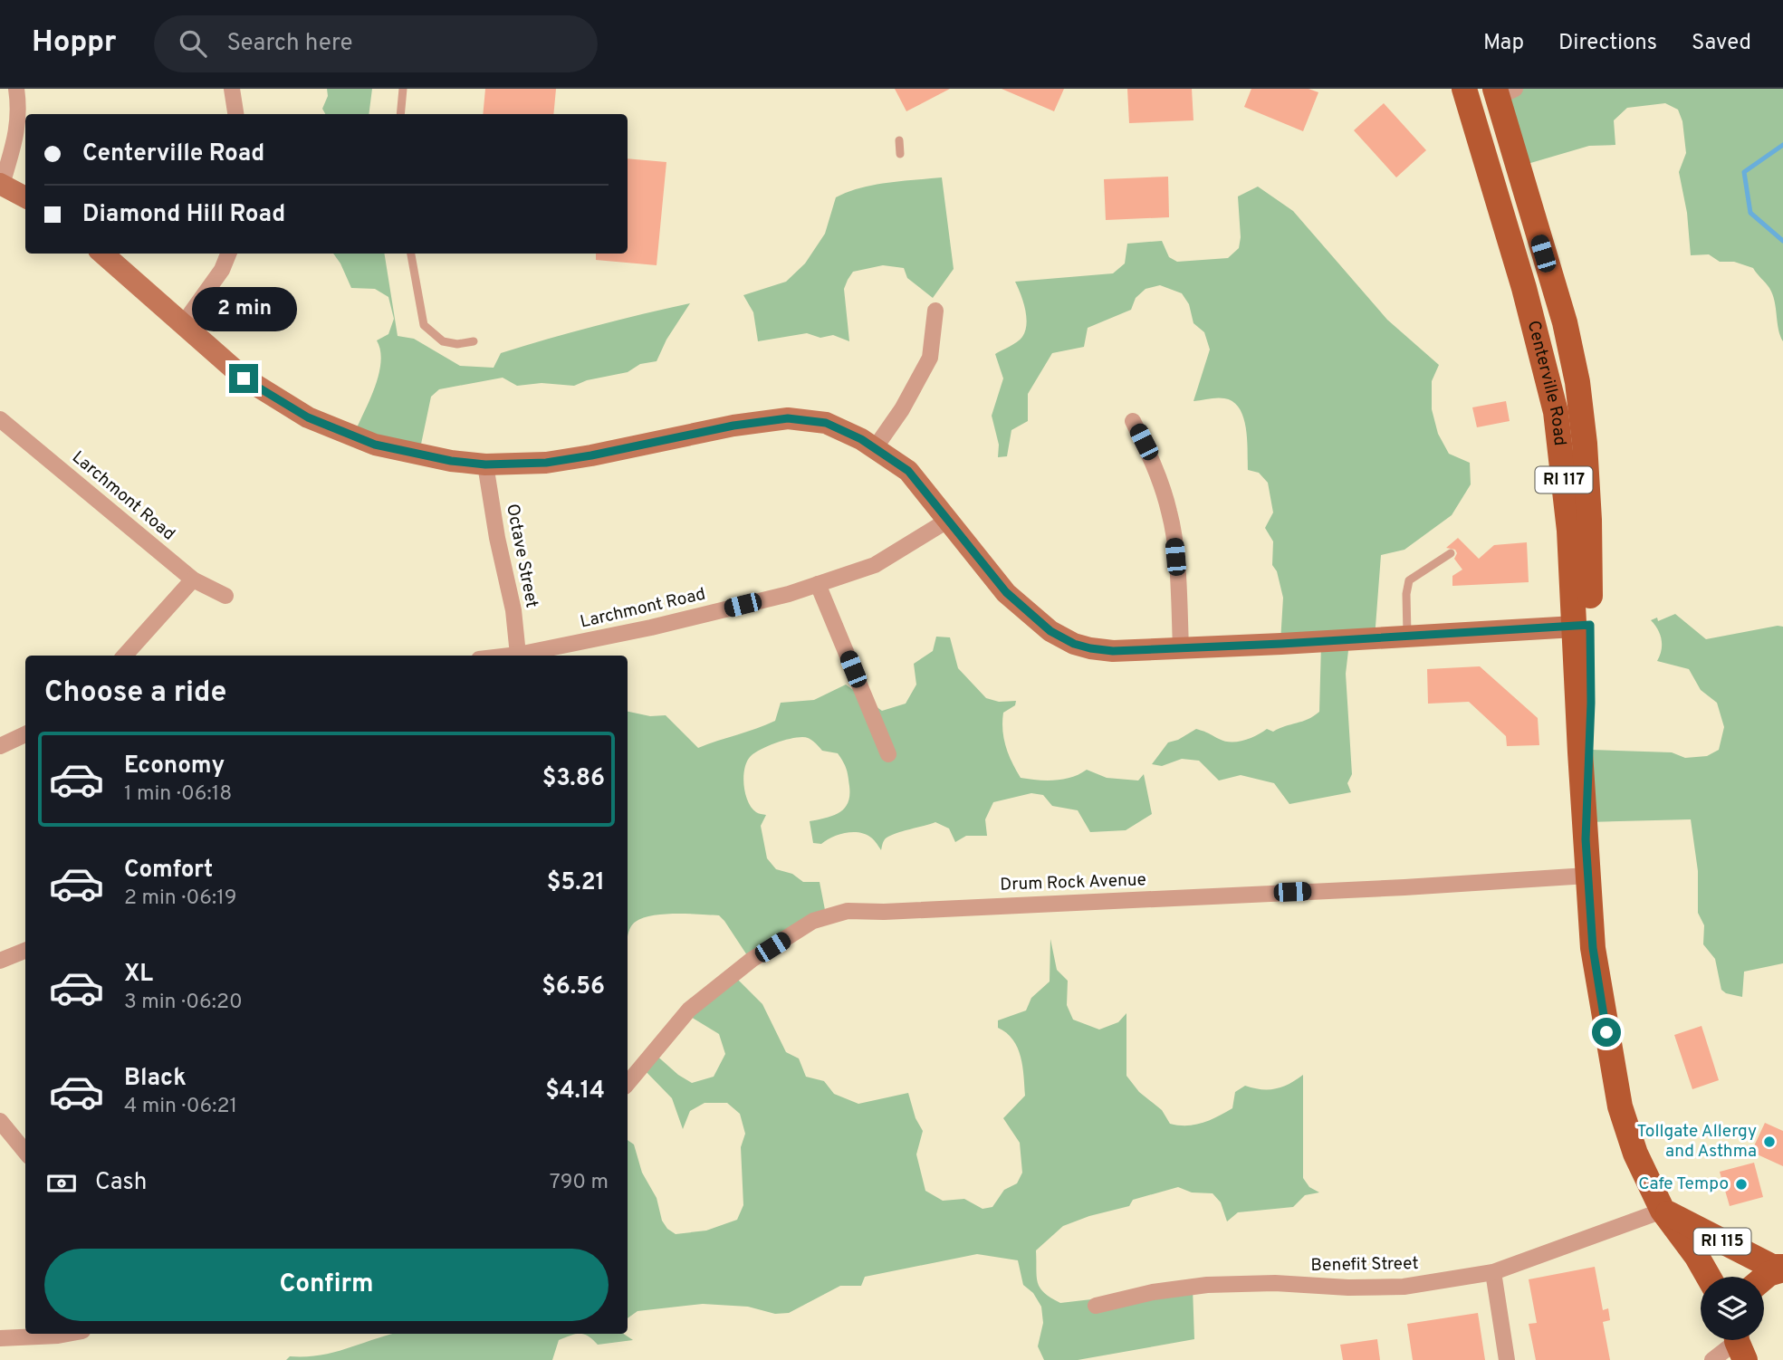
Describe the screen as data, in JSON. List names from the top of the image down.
{
  "streets": {
    "main road": ["Centerville Road", "RI 117", "RI 115"],
    "street": [
      "Larchmont Road",
      "Octave Street",
      "Drum Rock Avenue",
      "Benefit Street"
    ]
  },
  "crossings": [
    ["Centerville Road", "Drum Rock Avenue"],
    ["Centerville Road", "RI 115"],
    ["Centerville Road", "Benefit Street"],
    ["Larchmont Road", "Octave Street"],
    ["RI 115", "Benefit Street"]
  ],
  "places": ["Tollgate Allergy and Asthma", "Cafe Tempo"],
  "page": {
    "header": "Hoppr",
    "search": "Search here",
    "nav": ["Map", "Directions", "Saved"],
    "banner": ["Centerville Road", "Diamond Hill Road"],
    "bubble": "2 min",
    "heading": "Choose a ride",
    "list": [
      {
        "name": "Economy",
        "note": "1 min · 06:18",
        "value": "$3.86"
      },
      {
        "name": "Comfort",
        "note": "2 min · 06:19",
        "value": "$5.21"
      },
      {
        "name": "XL",
        "note": "3 min · 06:20",
        "value": "$6.56"
      },
      {
        "name": "Black",
        "note": "4 min · 06:21",
        "value": "$4.14"
      }
    ],
    "pay": ["Cash", "790 m"],
    "buttons": "Confirm"
  }
}
